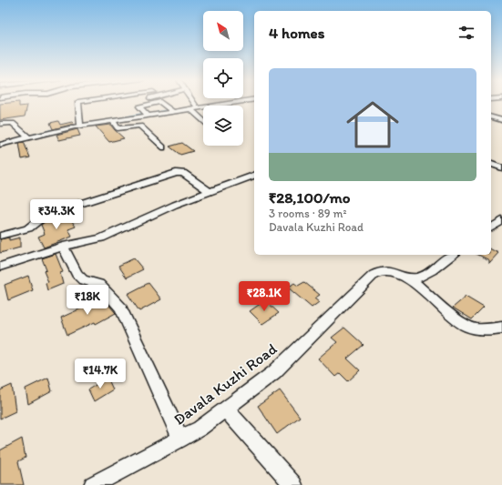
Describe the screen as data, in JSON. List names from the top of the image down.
{
  "streets": {
    "street": ["Davala Kuzhi Road"]
  },
  "north": "top left",
  "page": {
    "heading": "4 homes",
    "list": [
      {
        "name": "₹28,100/mo",
        "note": "3 rooms · 89 m² · Davala Kuzhi Road"
      }
    ],
    "price": [
      "₹34.3K",
      "₹28.1K",
      "₹18K",
      "₹14.7K"
    ]
  }
}
